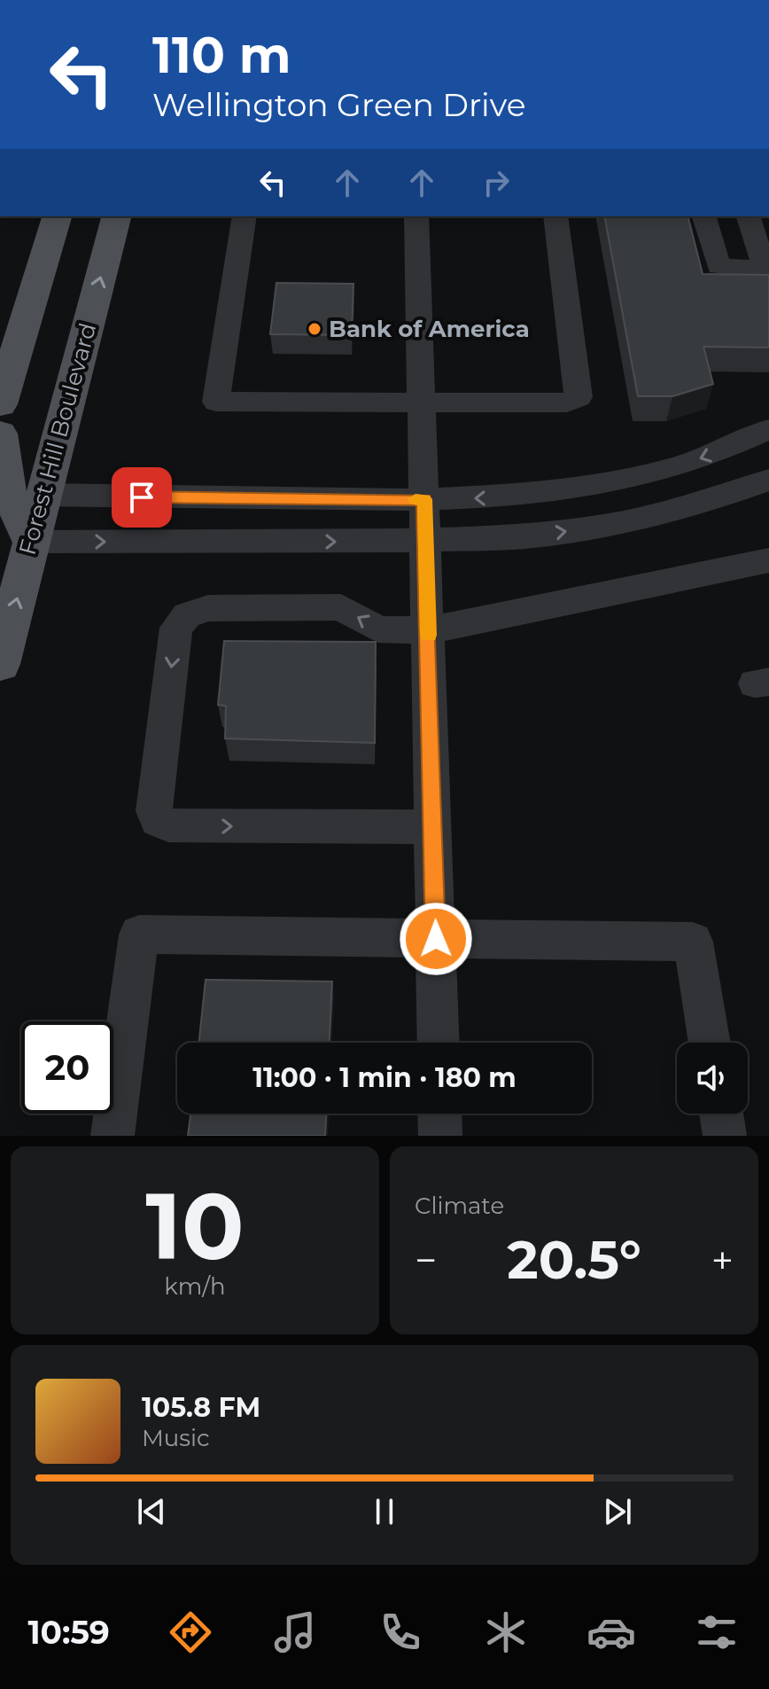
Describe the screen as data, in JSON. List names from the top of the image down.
{
  "streets": {
    "main road": ["Forest Hill Boulevard"]
  },
  "places": ["Bank of America"],
  "page": {
    "turn": ["110 m", "Wellington Green Drive"],
    "limit": "20",
    "trip": "11:00 · 1 min · 180 m",
    "tile": [
      ["10", "km/h"],
      "Climate"
    ],
    "heat": ["−", "20.5°", "+"],
    "song": ["105.8 FM", "Music"],
    "tabs": "10:59"
  }
}
